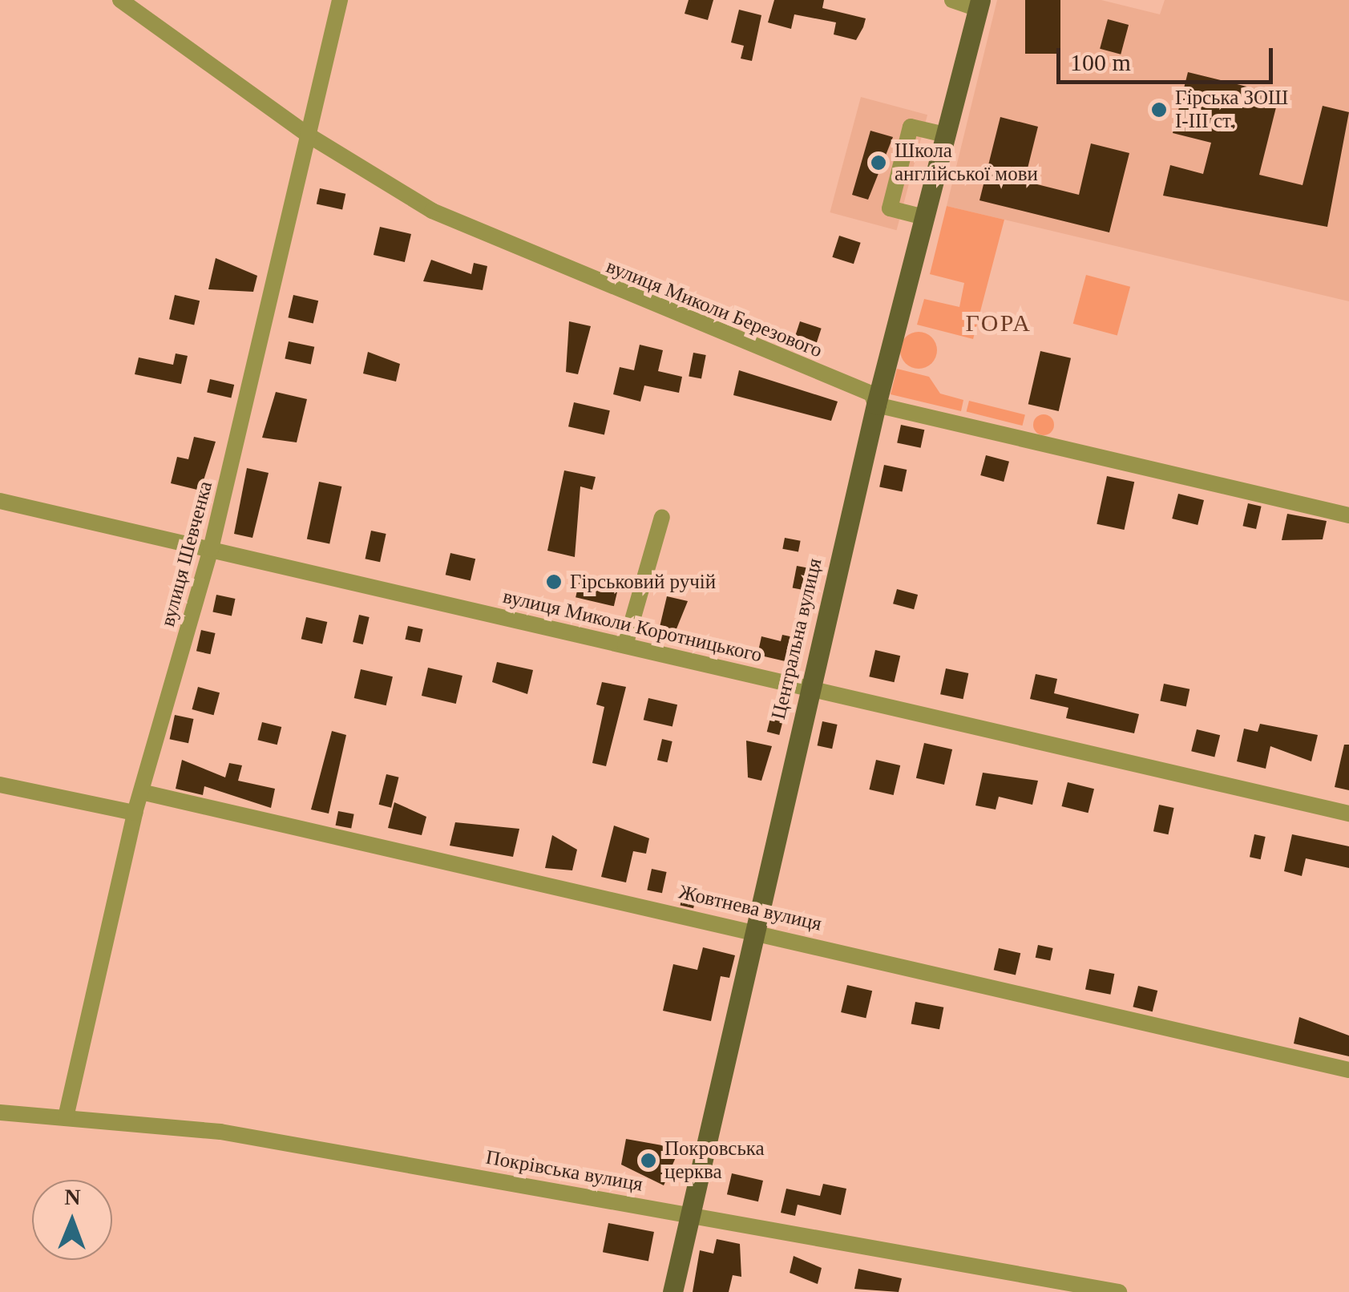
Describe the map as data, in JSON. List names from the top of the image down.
{
  "streets": {
    "main road": ["Центральна вулиця"],
    "street": [
      "вулиця Миколи Березового",
      "вулиця Шевченка",
      "вулиця Миколи Коротницького",
      "Жовтнева вулиця",
      "Покрівська вулиця"
    ]
  },
  "crossings": [
    ["вулиця Миколи Березового", "вулиця Шевченка"],
    ["вулиця Миколи Березового", "Центральна вулиця"],
    ["вулиця Шевченка", "вулиця Миколи Коротницького"],
    ["вулиця Шевченка", "Жовтнева вулиця"],
    ["вулиця Шевченка", "Покрівська вулиця"],
    ["вулиця Миколи Коротницького", "Центральна вулиця"],
    ["Центральна вулиця", "Жовтнева вулиця"],
    ["Центральна вулиця", "Покрівська вулиця"]
  ],
  "districts": ["ГОРА"],
  "places": [
    "Гірська ЗОШ І-ІІІ ст.",
    "Школа англійської мови",
    "Гірськовий ручій",
    "Покровська церква"
  ],
  "scale_bar": "100 m",
  "north": "top"
}
